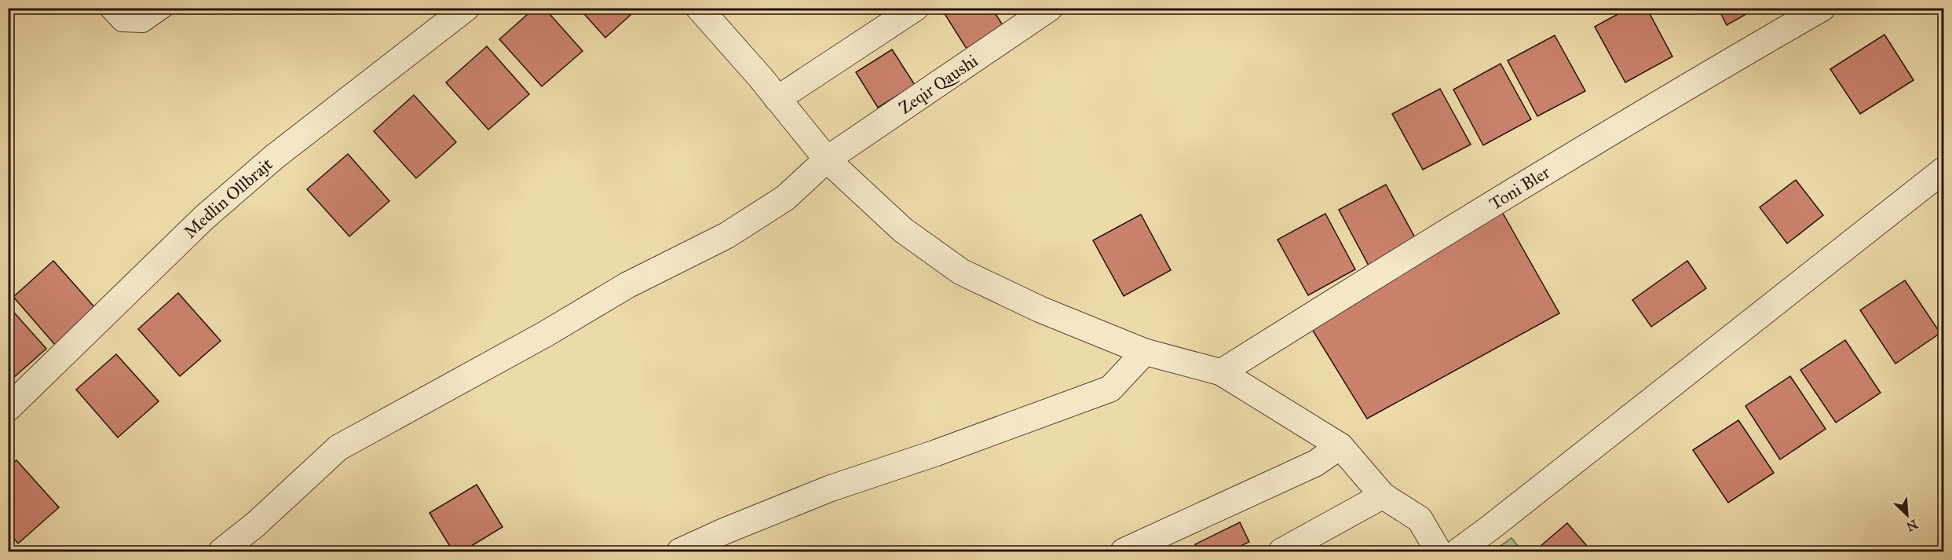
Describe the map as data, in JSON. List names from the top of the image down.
{
  "streets": {
    "street": ["Zeqir Qaushi", "Toni Bler", "Medlin Ollbrajt"]
  },
  "north": "bottom right"
}
